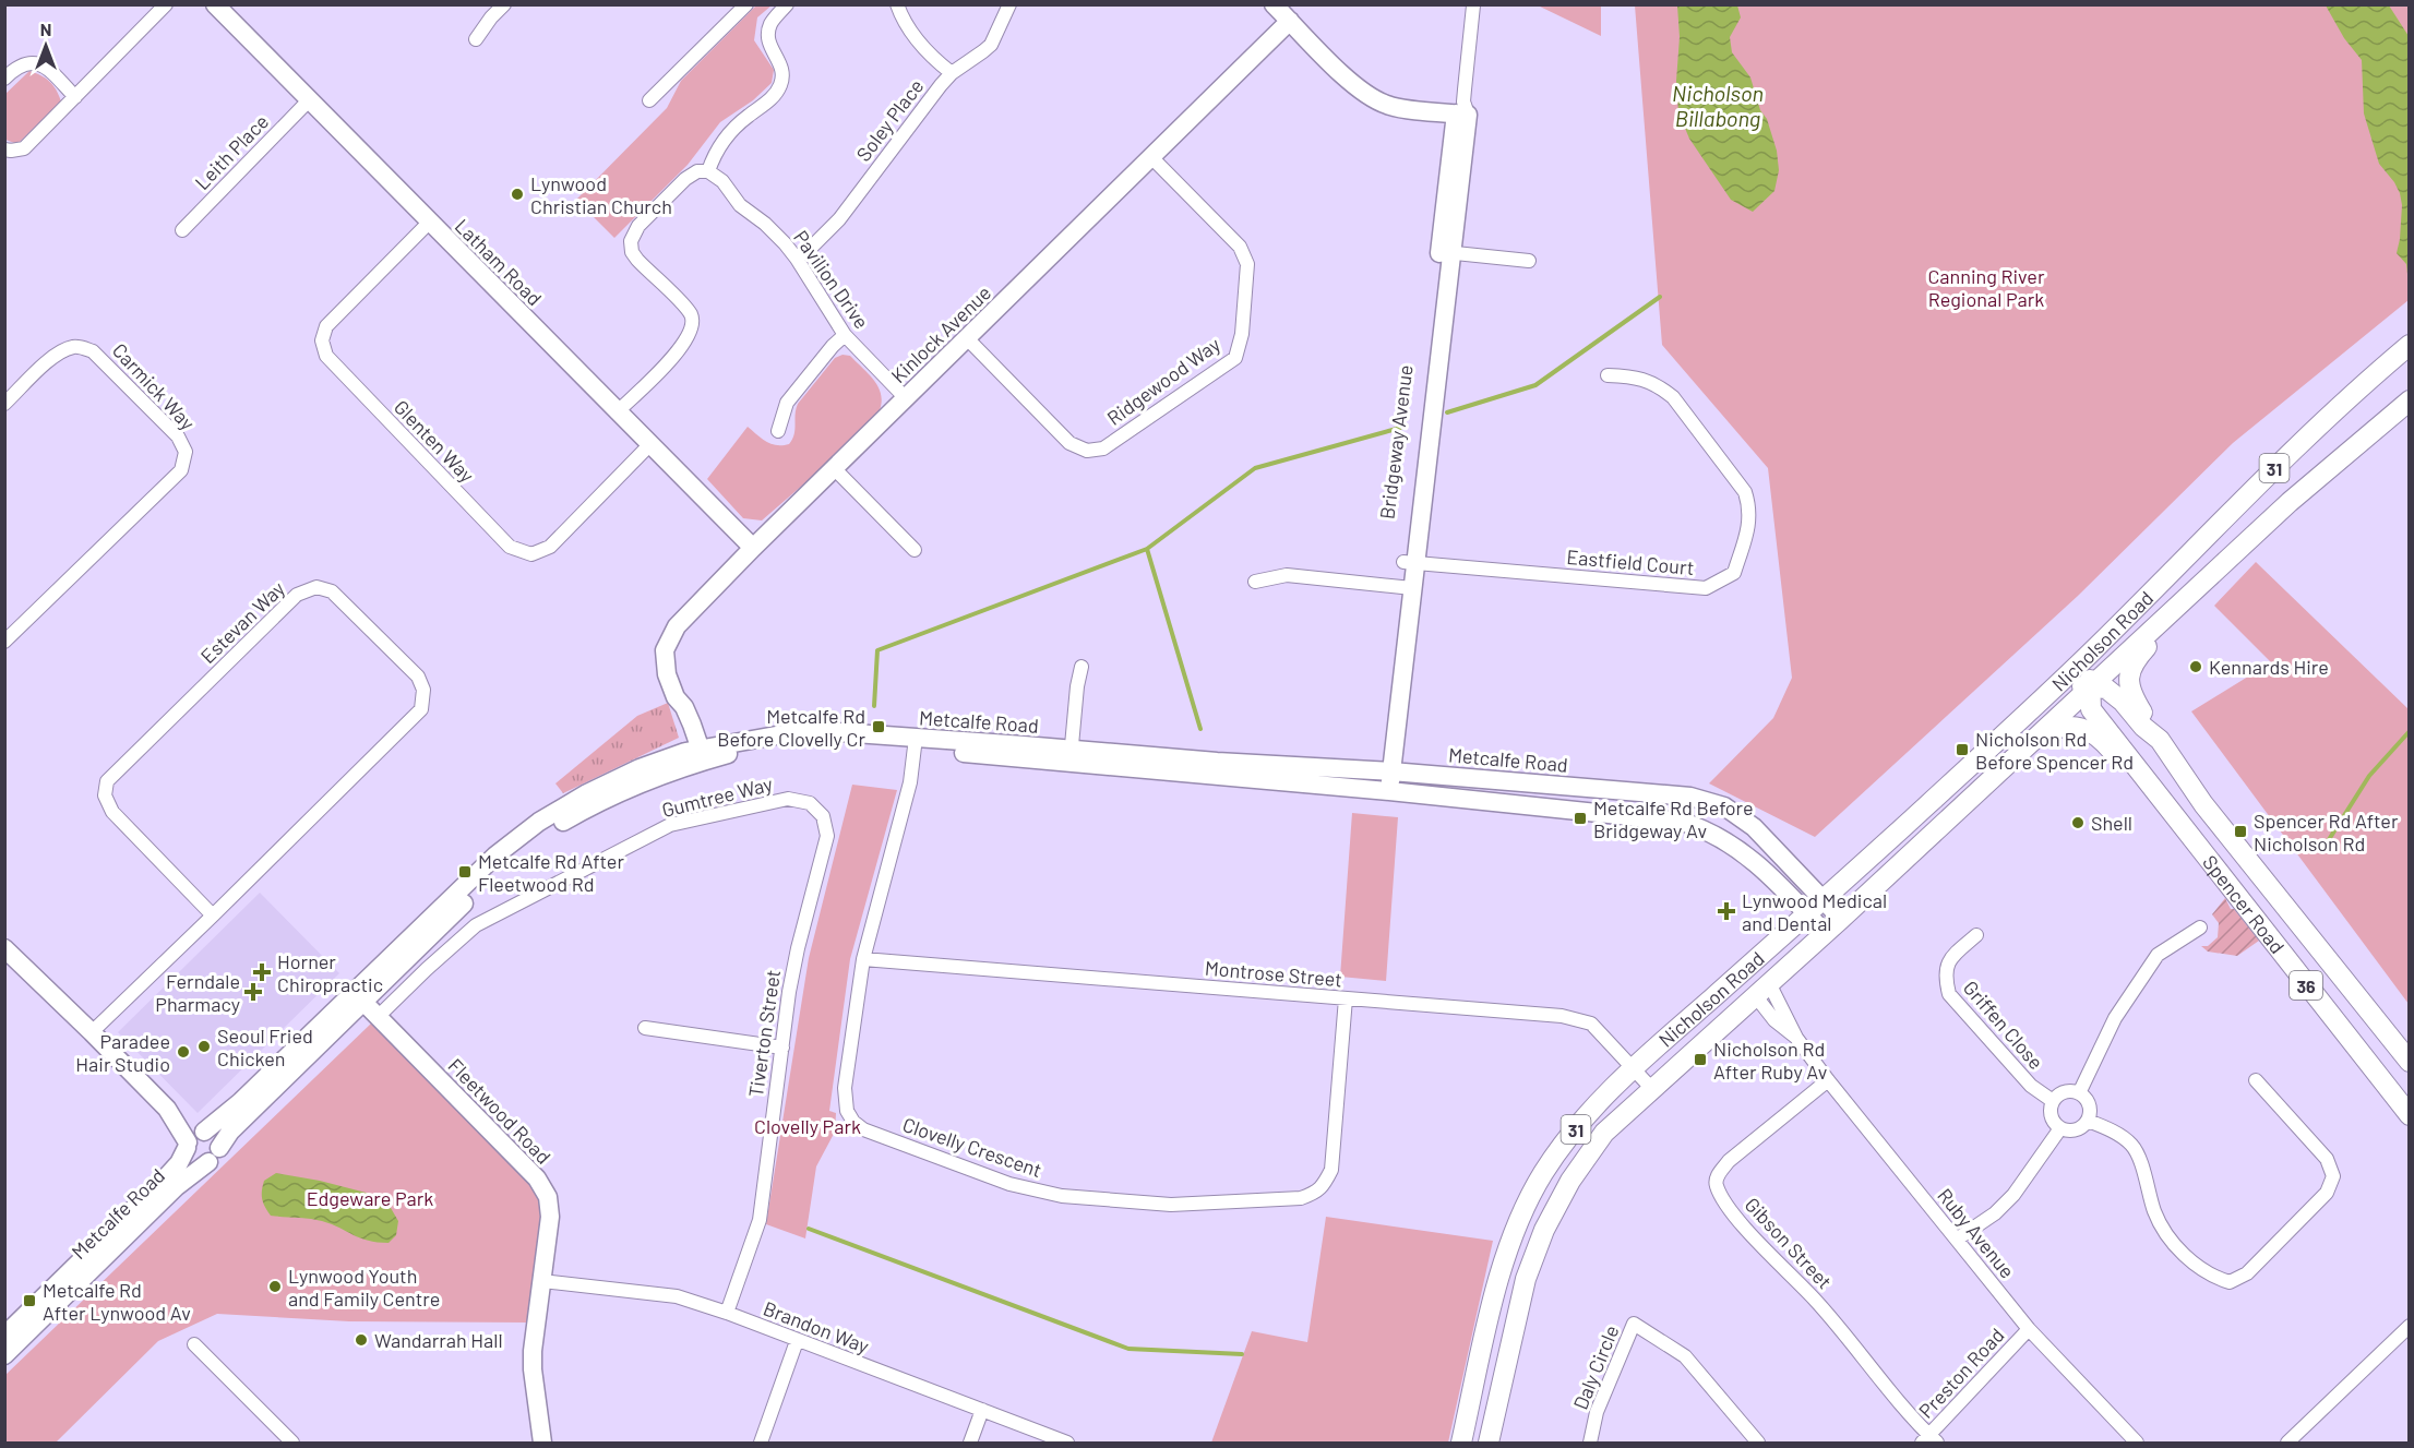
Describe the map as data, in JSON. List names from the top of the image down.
{
  "streets": {
    "main road": [
      "31",
      "Nicholson Road",
      "Spencer Road",
      "36"
    ],
    "street": [
      "Soley Place",
      "Leith Place",
      "Latham Road",
      "Pavilion Drive",
      "Kinlock Avenue",
      "Ridgewood Way",
      "Carmick Way",
      "Glenten Way",
      "Bridgeway Avenue",
      "Eastfield Court",
      "Estevan Way",
      "Metcalfe Road",
      "Gumtree Way",
      "Montrose Street",
      "Griffen Close",
      "Tiverton Street",
      "Fleetwood Road",
      "Clovelly Crescent",
      "Ruby Avenue",
      "Gibson Street",
      "Brandon Way",
      "Daly Circle",
      "Preston Road"
    ]
  },
  "crossings": [
    ["Soley Place", "Pavilion Drive"],
    ["Leith Place", "Latham Road"],
    ["Latham Road", "Kinlock Avenue"],
    ["Latham Road", "Glenten Way"],
    ["Pavilion Drive", "Kinlock Avenue"],
    ["Kinlock Avenue", "Ridgewood Way"],
    ["Kinlock Avenue", "Metcalfe Road"],
    ["Bridgeway Avenue", "Eastfield Court"],
    ["Bridgeway Avenue", "Metcalfe Road"],
    ["Nicholson Road", "Metcalfe Road"],
    ["Nicholson Road", "Spencer Road"],
    ["Nicholson Road", "Montrose Street"],
    ["Nicholson Road", "36"],
    ["Nicholson Road", "Ruby Avenue"],
    ["Metcalfe Road", "Fleetwood Road"],
    ["Metcalfe Road", "Clovelly Crescent"],
    ["Gumtree Way", "Tiverton Street"],
    ["Gumtree Way", "Fleetwood Road"],
    ["Spencer Road", "36"],
    ["Montrose Street", "Clovelly Crescent"],
    ["Tiverton Street", "Brandon Way"],
    ["Fleetwood Road", "Brandon Way"],
    ["Ruby Avenue", "Gibson Street"],
    ["Ruby Avenue", "Preston Road"],
    ["Gibson Street", "Preston Road"]
  ],
  "water": ["Nicholson Billabong"],
  "parks": ["Canning River Regional Park", "Clovelly Park", "Edgeware Park"],
  "places": {
    "other": [
      "Lynwood Christian Church",
      "Kennards Hire",
      "Shell",
      "Seoul Fried Chicken",
      "Paradee Hair Studio",
      "Lynwood Youth and Family Centre",
      "Wandarrah Hall"
    ],
    "transit": [
      "Metcalfe Rd Before Clovelly Cr",
      "Nicholson Rd Before Spencer Rd",
      "Metcalfe Rd Before Bridgeway Av",
      "Spencer Rd After Nicholson Rd",
      "Metcalfe Rd After Fleetwood Rd",
      "Nicholson Rd After Ruby Av",
      "Metcalfe Rd After Lynwood Av"
    ],
    "health": ["Lynwood Medical and Dental", "Horner Chiropractic", "Ferndale Pharmacy"]
  },
  "north": "top"
}
